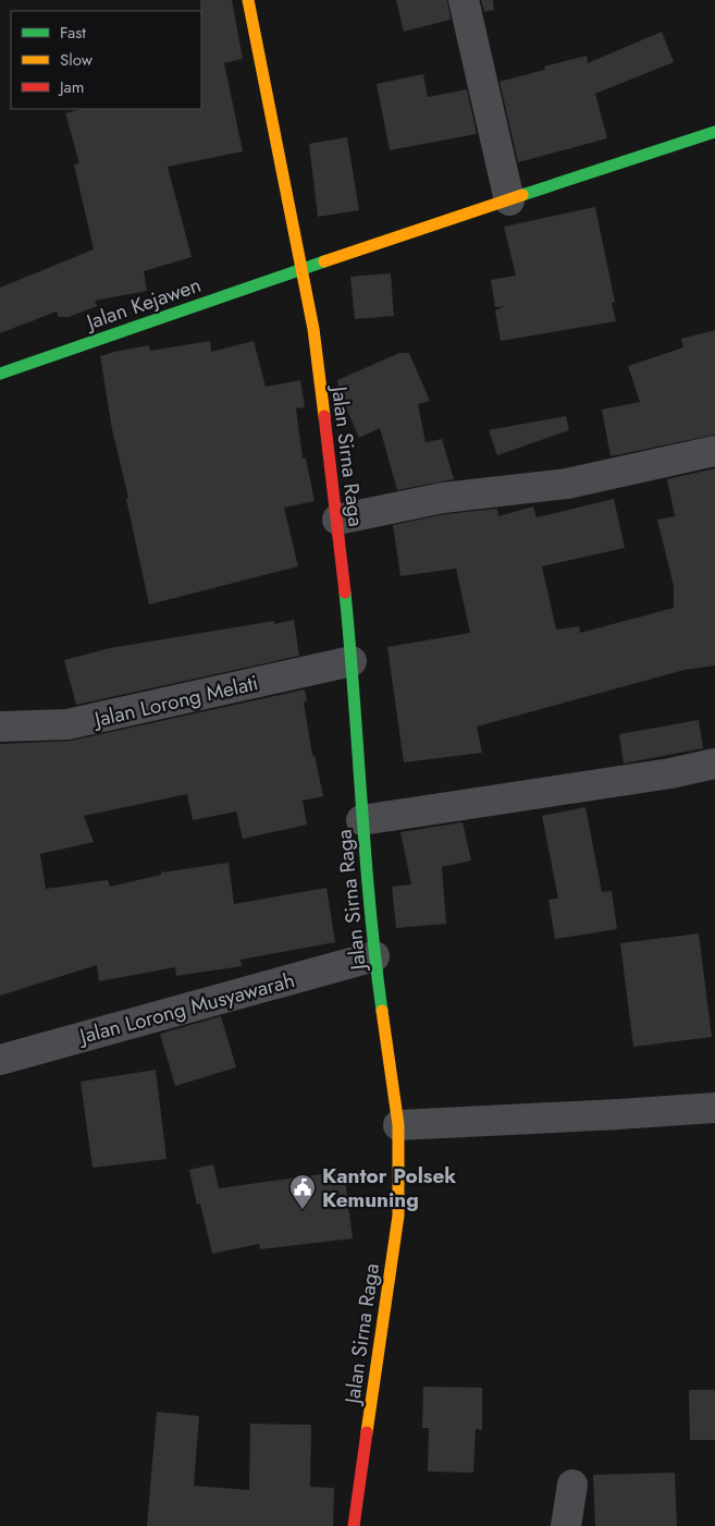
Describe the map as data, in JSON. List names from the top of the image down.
{
  "streets": {
    "street": [
      "Jalan Kejawen",
      "Jalan Sirna Raga",
      "Jalan Lorong Melati",
      "Jalan Lorong Musyawarah"
    ]
  },
  "crossings": [
    ["Jalan Kejawen", "Jalan Sirna Raga"],
    ["Jalan Sirna Raga", "Jalan Lorong Melati"],
    ["Jalan Sirna Raga", "Jalan Lorong Musyawarah"]
  ],
  "places": {
    "public building": ["Kantor Polsek Kemuning"]
  },
  "legend": ["Fast", "Slow", "Jam"]
}
